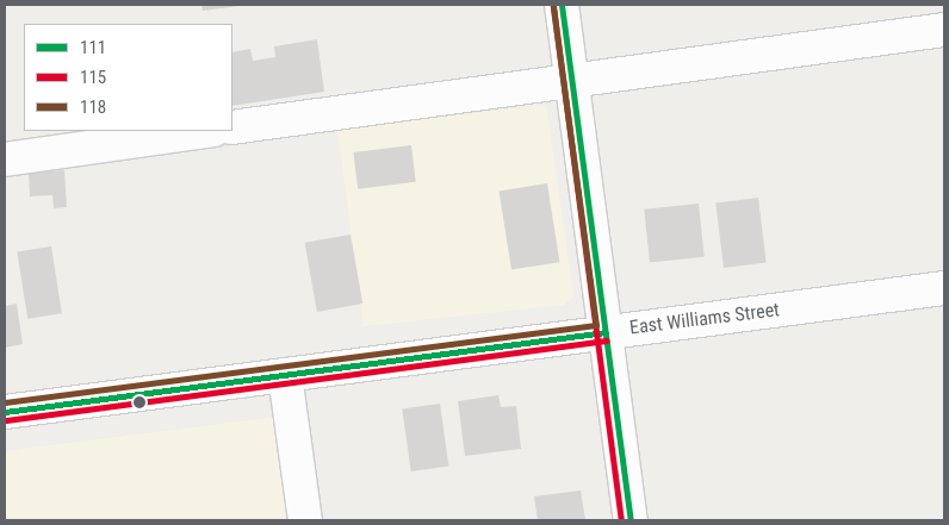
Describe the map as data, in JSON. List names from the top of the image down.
{
  "streets": {
    "street": ["East Williams Street"]
  },
  "lines": ["transit line 111", "transit line 115", "transit line 118"],
  "legend": ["111", "115", "118"]
}
